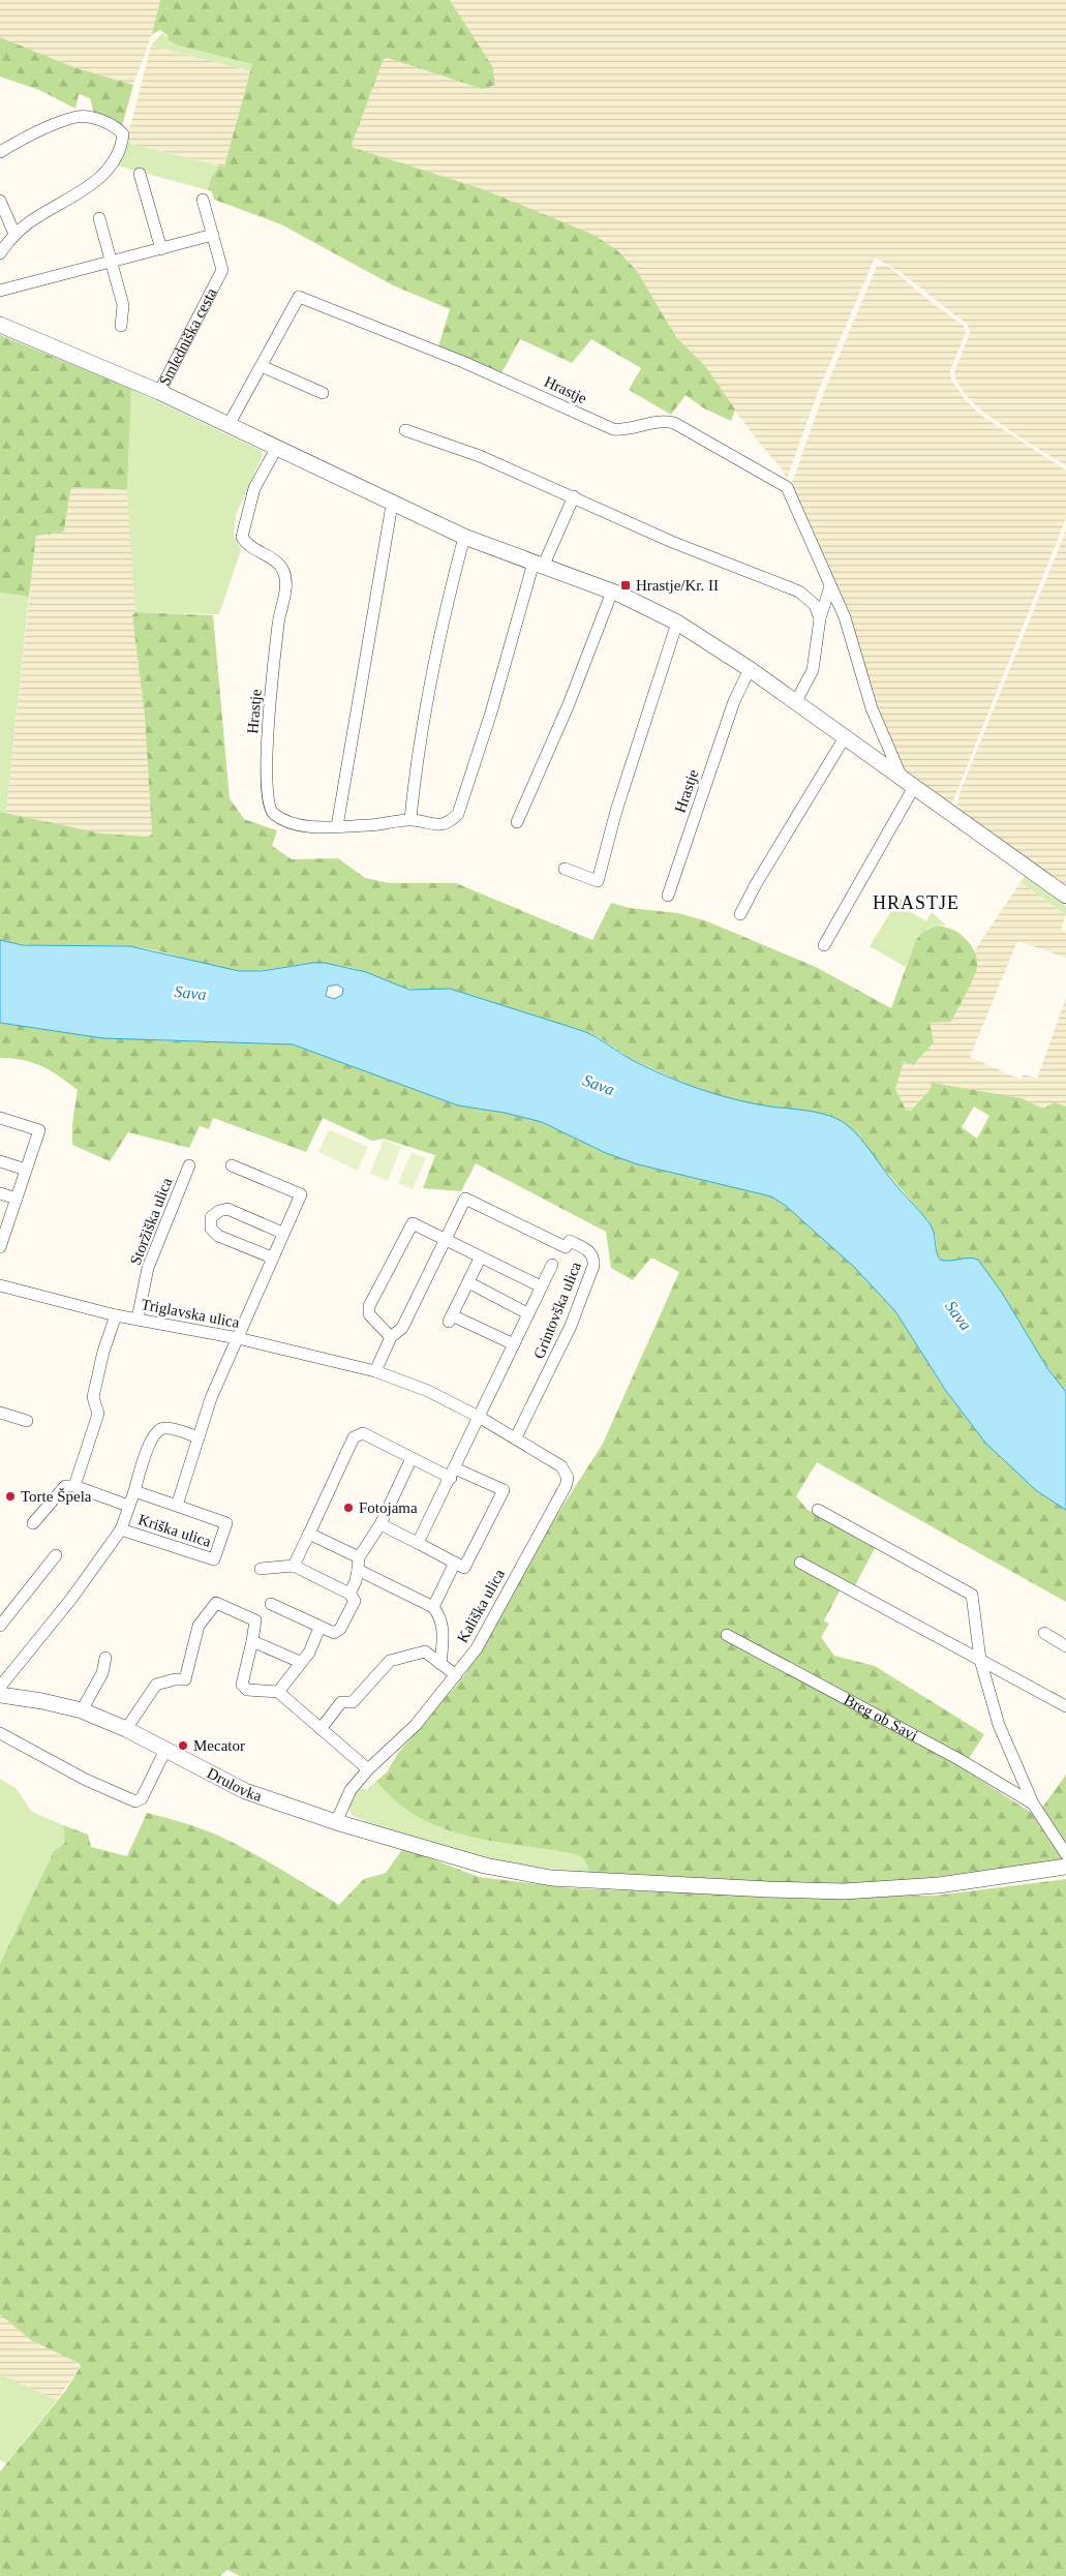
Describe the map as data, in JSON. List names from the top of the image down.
{
  "streets": {
    "street": [
      "Smledniška cesta",
      "Hrastje",
      "Storžiška ulica",
      "Grintovška ulica",
      "Triglavska ulica",
      "Kriška ulica",
      "Kališka ulica",
      "Breg ob Savi",
      "Drulovka"
    ]
  },
  "crossings": [
    ["Storžiška ulica", "Triglavska ulica"],
    ["Grintovška ulica", "Triglavska ulica"],
    ["Grintovška ulica", "Kališka ulica"],
    ["Triglavska ulica", "Kriška ulica"],
    ["Triglavska ulica", "Kališka ulica"],
    ["Kališka ulica", "Drulovka"]
  ],
  "districts": ["HRASTJE"],
  "water": ["Sava"],
  "places": {
    "transit": ["Hrastje/Kr. II"],
    "other": ["Torte Špela", "Fotojama", "Mecator"]
  }
}
